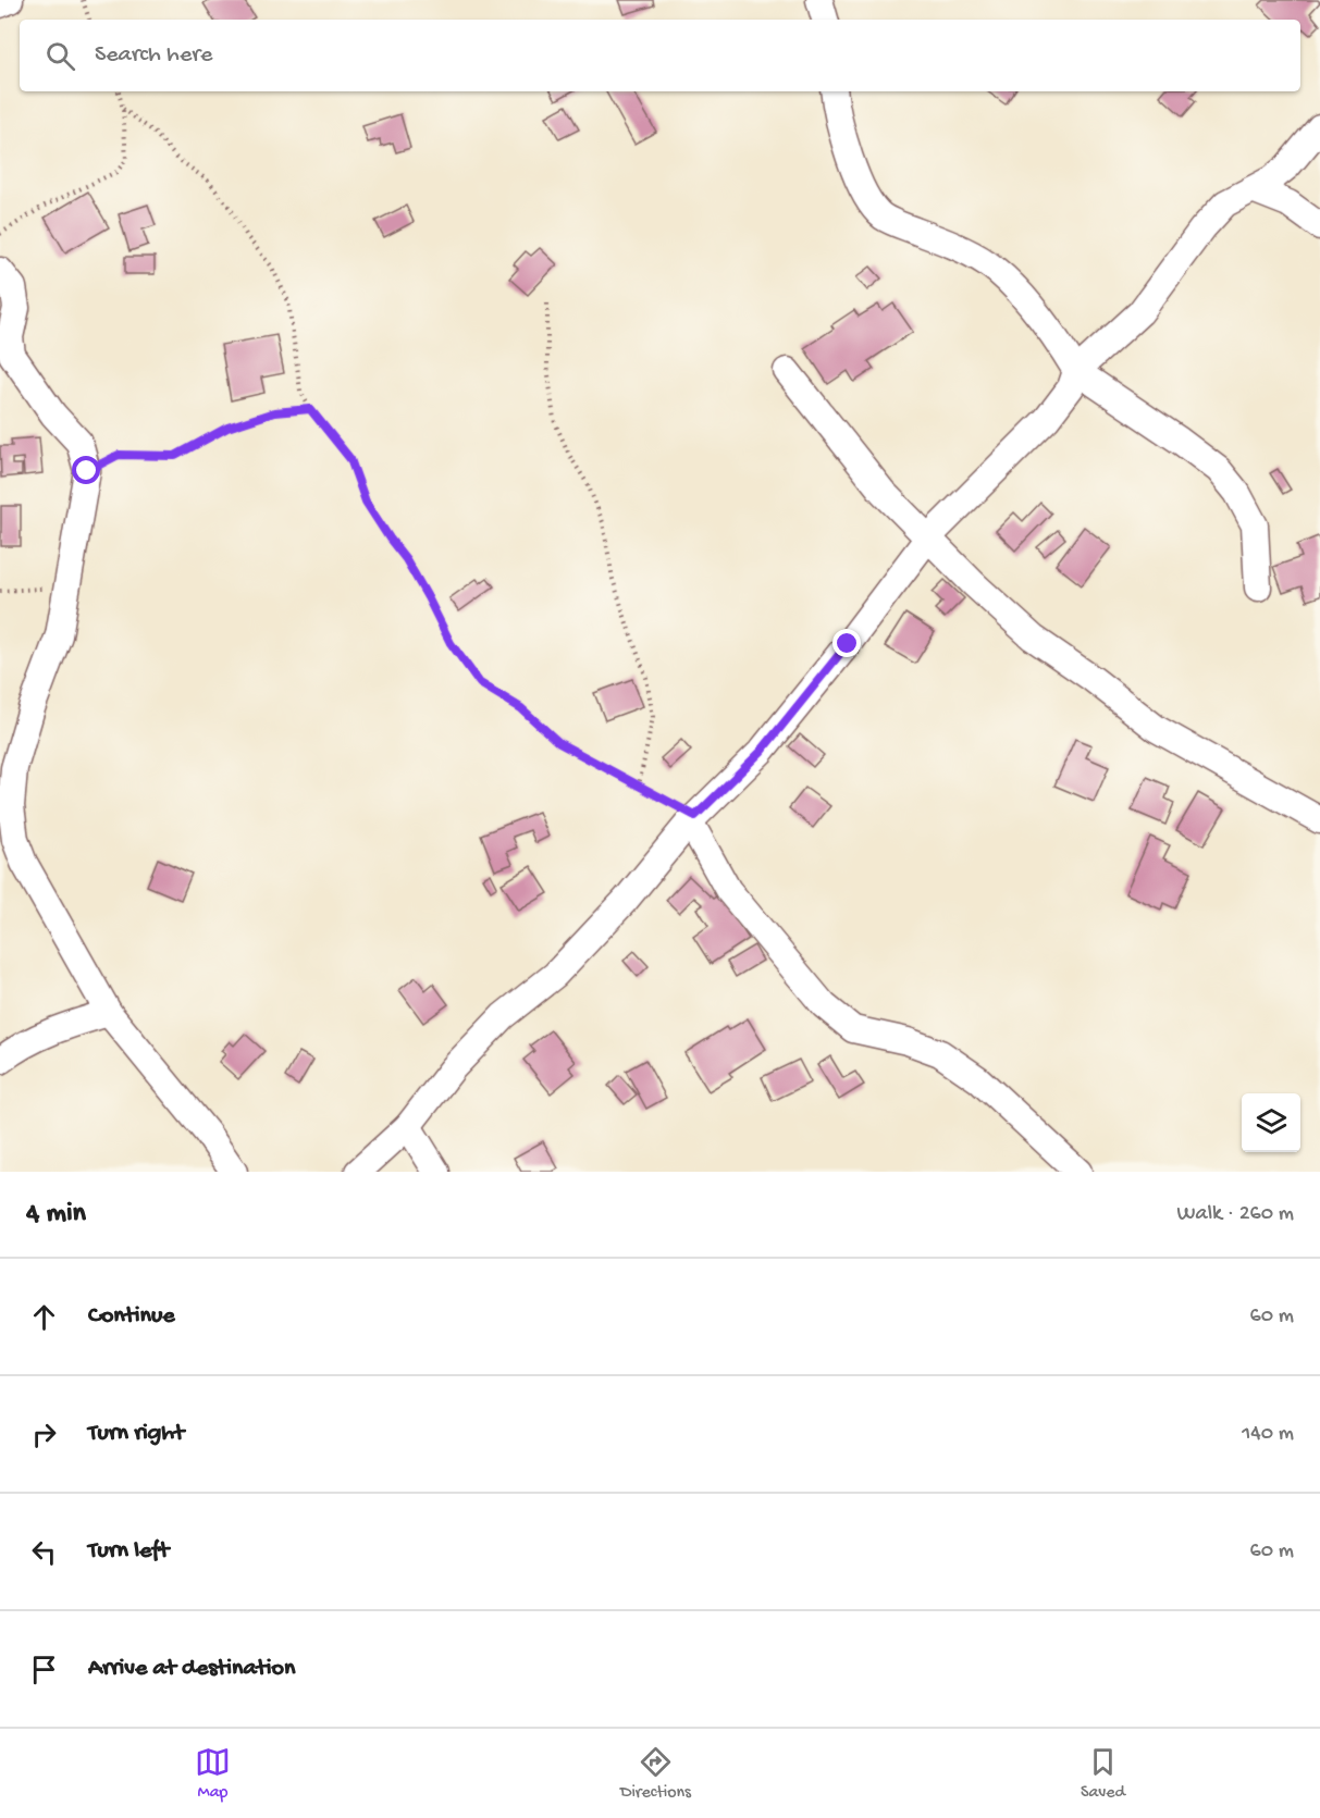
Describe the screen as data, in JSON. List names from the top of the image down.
{
  "page": {
    "search": "Search here",
    "heading": ["4 min", "Walk · 260 m"],
    "list": [
      ["Continue", "60 m"],
      ["Turn right", "140 m"],
      ["Turn left", "60 m"],
      "Arrive at destination"
    ],
    "nav": ["Map", "Directions", "Saved"]
  }
}
